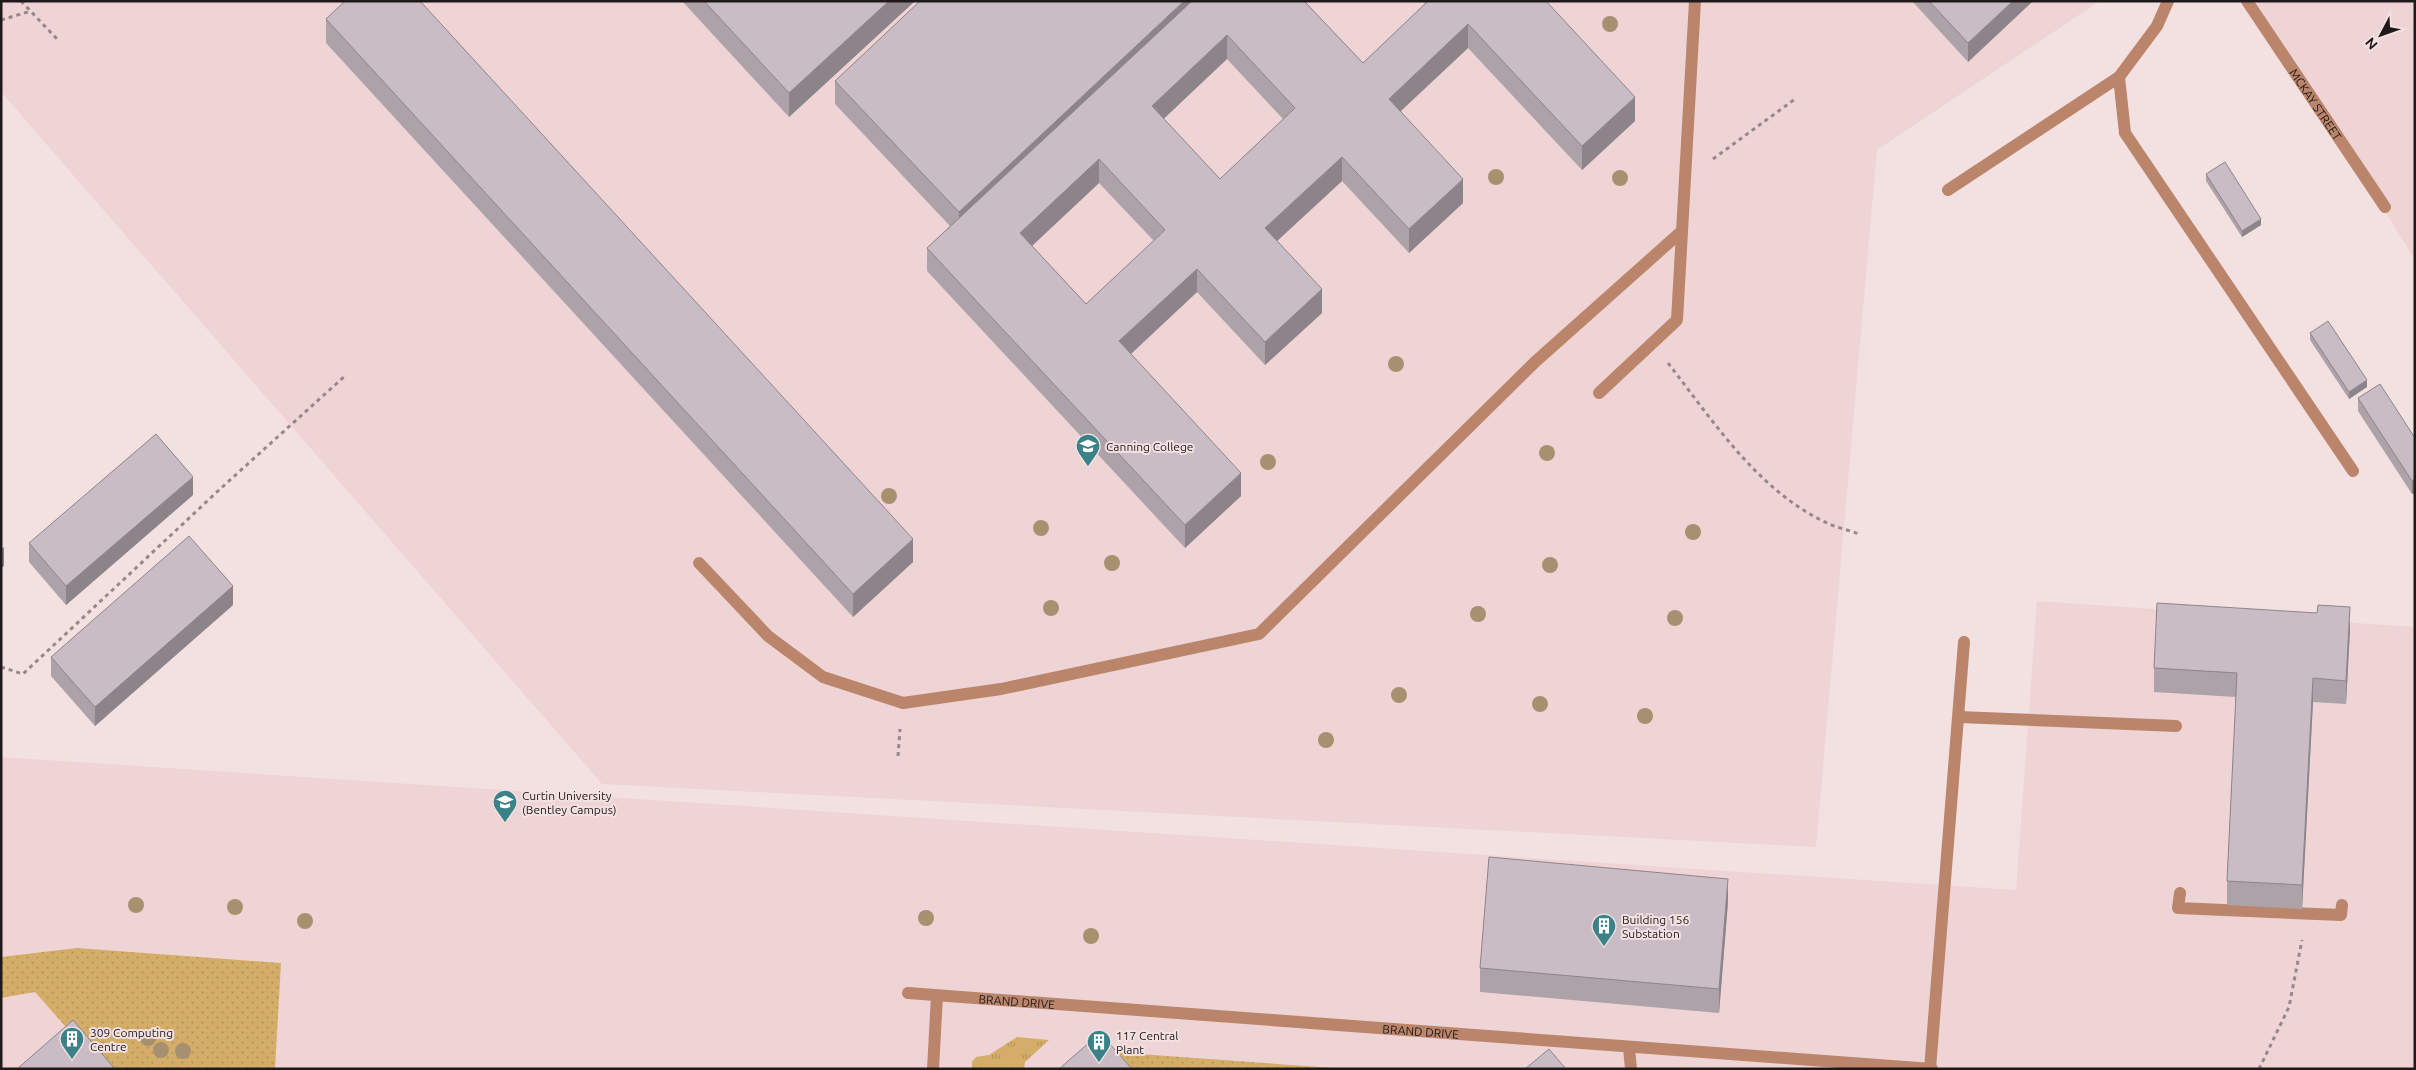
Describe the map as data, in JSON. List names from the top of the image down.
{
  "streets": {
    "street": ["MCKAY STREET", "BRAND DRIVE"]
  },
  "places": {
    "school or university": ["Canning College", "Curtin University (Bentley Campus)"],
    "building": ["Building 156 Substation", "309 Computing Centre", "117 Central Plant"]
  },
  "north": "bottom left"
}
